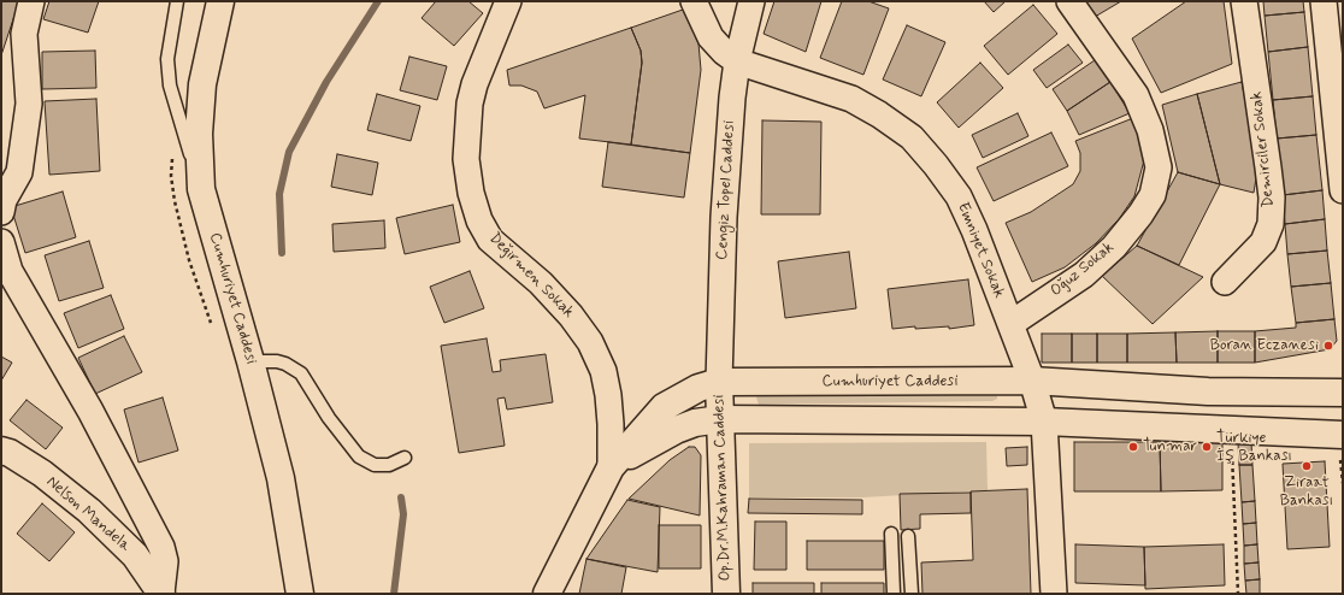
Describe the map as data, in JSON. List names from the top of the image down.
{
  "streets": {
    "main road": ["Cumhuriyet Caddesi", "Op.Dr.M.Kahraman Caddesi", "Nelson Mandela"],
    "street": [
      "Demirciler Sokak",
      "Cengiz Topel Caddesi",
      "Emniyet Sokak",
      "Oğuz Sokak",
      "Değirmen Sokak"
    ]
  },
  "crossings": [
    ["Cengiz Topel Caddesi", "Emniyet Sokak"],
    ["Cengiz Topel Caddesi", "Cumhuriyet Caddesi"],
    ["Cengiz Topel Caddesi", "Op.Dr.M.Kahraman Caddesi"],
    ["Emniyet Sokak", "Oğuz Sokak"],
    ["Emniyet Sokak", "Cumhuriyet Caddesi"],
    ["Değirmen Sokak", "Cumhuriyet Caddesi"],
    ["Cumhuriyet Caddesi", "Op.Dr.M.Kahraman Caddesi"]
  ],
  "places": [
    "Boran Eczanesi",
    "Tunmar",
    "Türkiye İş Bankası",
    "Ziraat Bankası"
  ]
}
